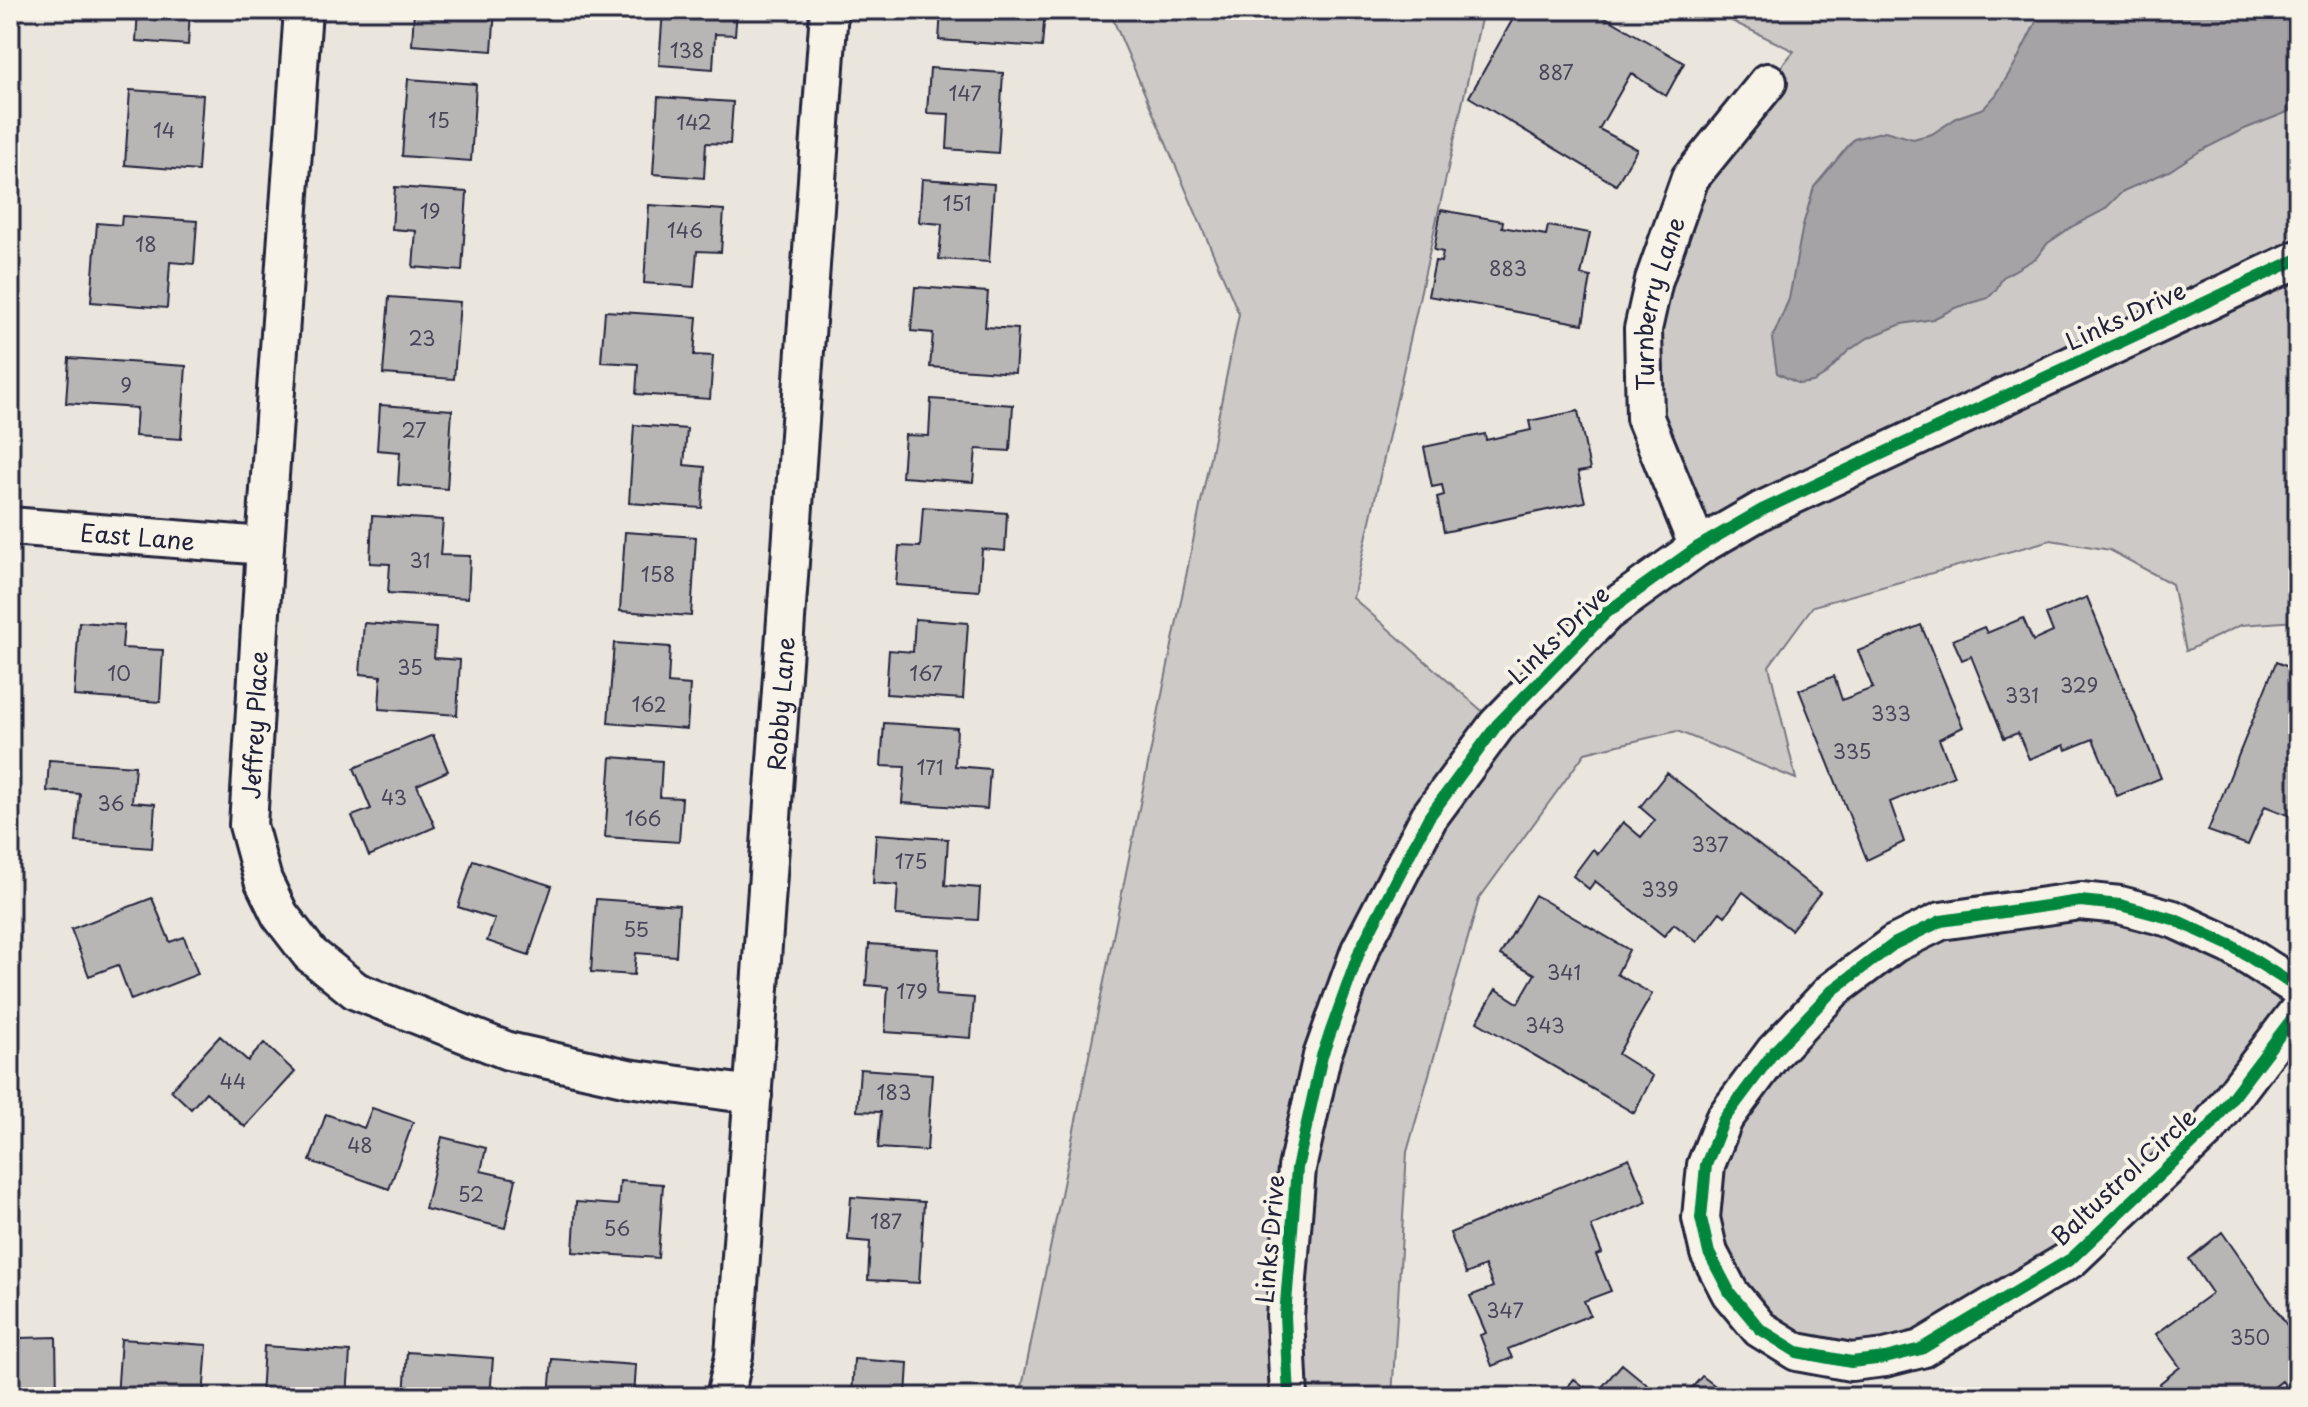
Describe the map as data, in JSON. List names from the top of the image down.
{
  "streets": {
    "street": [
      "Turnberry Lane",
      "Links Drive",
      "East Lane",
      "Robby Lane",
      "Jeffrey Place",
      "Baltustrol Circle"
    ]
  },
  "crossings": [
    ["Turnberry Lane", "Links Drive"],
    ["East Lane", "Jeffrey Place"],
    ["Robby Lane", "Jeffrey Place"]
  ],
  "house_numbers": [
    "138",
    "887",
    "147",
    "15",
    "142",
    "14",
    "151",
    "19",
    "146",
    "18",
    "883",
    "23",
    "9",
    "27",
    "31",
    "158",
    "35",
    "10",
    "167",
    "329",
    "331",
    "162",
    "333",
    "335",
    "171",
    "43",
    "36",
    "166",
    "337",
    "175",
    "339",
    "55",
    "341",
    "179",
    "343",
    "44",
    "183",
    "48",
    "52",
    "187",
    "56",
    "347",
    "350"
  ]
}
